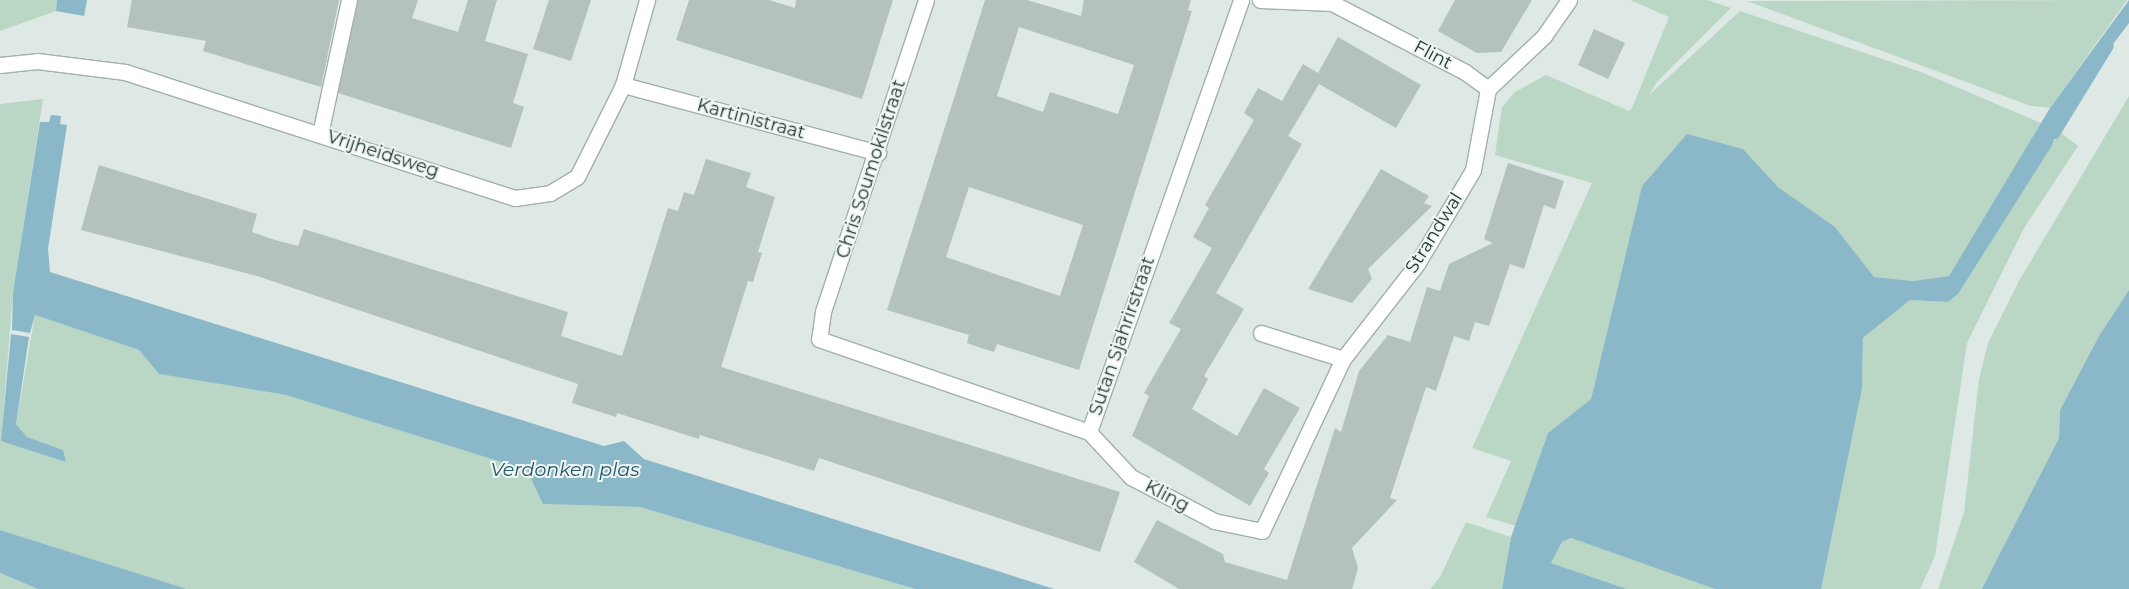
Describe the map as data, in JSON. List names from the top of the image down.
{
  "streets": {
    "street": [
      "Flint",
      "Kartinistraat",
      "Vrijheidsweg",
      "Chris Soumokilstraat",
      "Strandwal",
      "Sutan Sjahrirstraat",
      "Kling"
    ]
  },
  "crossings": [
    ["Flint", "Strandwal"],
    ["Kartinistraat", "Vrijheidsweg"],
    ["Kartinistraat", "Chris Soumokilstraat"],
    ["Chris Soumokilstraat", "Sutan Sjahrirstraat"],
    ["Strandwal", "Kling"],
    ["Sutan Sjahrirstraat", "Kling"]
  ],
  "water": ["Verdonken plas"]
}
